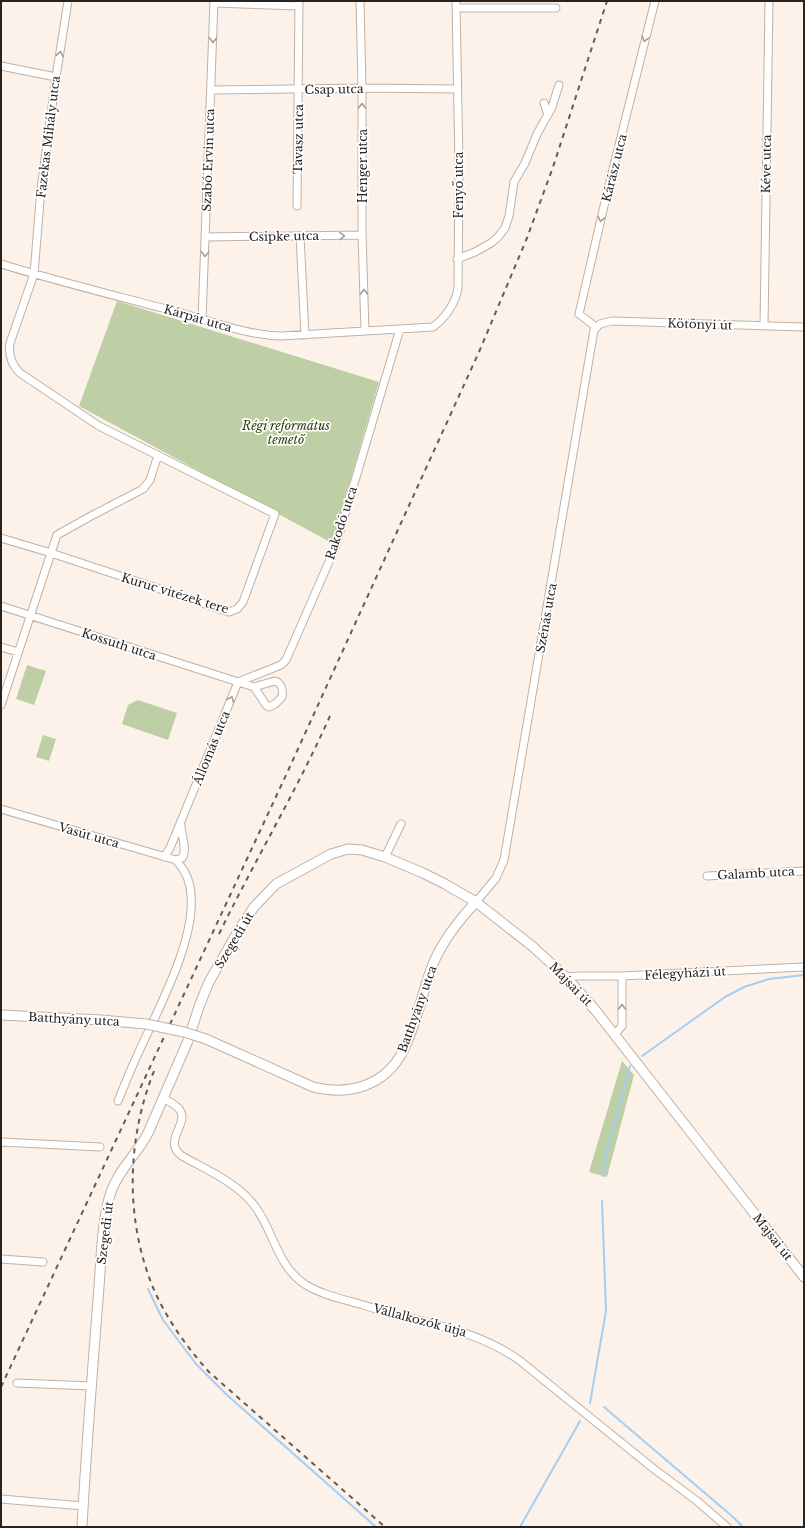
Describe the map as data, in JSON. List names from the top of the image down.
{
  "streets": {
    "main road": ["Szegedi út", "Majsai út", "Batthyány utca"],
    "street": [
      "Csap utca",
      "Fazekas Mihály utca",
      "Tavasz utca",
      "Szabó Ervin utca",
      "Kéve utca",
      "Henger utca",
      "Kárász utca",
      "Fenyő utca",
      "Csipke utca",
      "Kárpát utca",
      "Kötönyi út",
      "Rakodó utca",
      "Kuruc vitézek tere",
      "Szénás utca",
      "Kossuth utca",
      "Állomás utca",
      "Vasút utca",
      "Galamb utca",
      "Félegyházi út",
      "Vállalkozók útja"
    ]
  },
  "crossings": [
    ["Csap utca", "Tavasz utca"],
    ["Csap utca", "Szabó Ervin utca"],
    ["Csap utca", "Henger utca"],
    ["Csap utca", "Fenyő utca"],
    ["Fazekas Mihály utca", "Kárpát utca"],
    ["Szabó Ervin utca", "Csipke utca"],
    ["Szabó Ervin utca", "Kárpát utca"],
    ["Kéve utca", "Kötönyi út"],
    ["Henger utca", "Csipke utca"],
    ["Henger utca", "Kárpát utca"],
    ["Kárász utca", "Kötönyi út"],
    ["Kárász utca", "Szénás utca"],
    ["Fenyő utca", "Kárpát utca"],
    ["Fenyő utca", "Rakodó utca"],
    ["Kárpát utca", "Rakodó utca"],
    ["Kötönyi út", "Szénás utca"],
    ["Rakodó utca", "Kossuth utca"],
    ["Rakodó utca", "Állomás utca"],
    ["Szénás utca", "Majsai út"],
    ["Szénás utca", "Batthyány utca"],
    ["Kossuth utca", "Állomás utca"],
    ["Állomás utca", "Vasút utca"],
    ["Szegedi út", "Majsai út"],
    ["Szegedi út", "Vállalkozók útja"],
    ["Félegyházi út", "Majsai út"],
    ["Majsai út", "Batthyány utca"]
  ],
  "one_way": [
    "Szabó Ervin utca",
    "Kárász utca",
    "Csipke utca",
    "Állomás utca"
  ],
  "parks": ["Régi református temető"]
}
